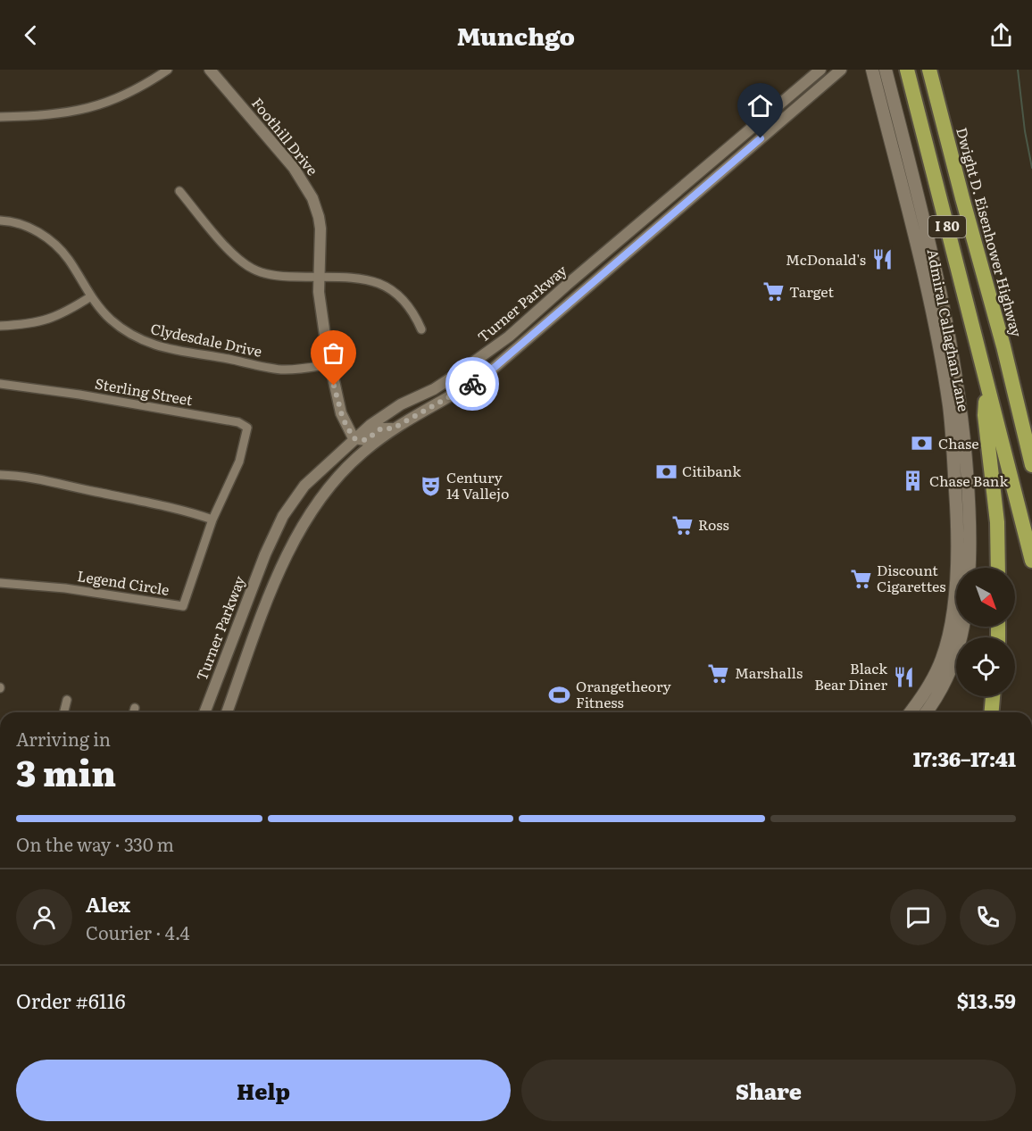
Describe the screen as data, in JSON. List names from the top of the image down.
{
  "streets": {
    "highway": ["I 80", "Dwight D. Eisenhower Highway"],
    "main road": ["Admiral Callaghan Lane"],
    "street": [
      "Foothill Drive",
      "Turner Parkway",
      "Clydesdale Drive",
      "Sterling Street",
      "Legend Circle"
    ]
  },
  "crossings": [
    ["Foothill Drive", "Turner Parkway"],
    ["Foothill Drive", "Clydesdale Drive"],
    ["Sterling Street", "Legend Circle"]
  ],
  "places": {
    "restaurant": ["McDonald's", "Black Bear Diner"],
    "supermarket": [
      "Target",
      "Ross",
      "Discount Cigarettes",
      "Marshalls"
    ],
    "bank": ["Chase", "Citibank"],
    "building": ["Chase Bank"],
    "theatre": ["Century 14 Vallejo"],
    "sports": ["Orangetheory Fitness"]
  },
  "north": "bottom right",
  "page": {
    "header": "Munchgo",
    "heading": ["3 min", "Arriving in", "17:36–17:41"],
    "panel": [
      "Alex",
      "Courier · 4.4",
      "Order #6116",
      "$13.59"
    ],
    "bar": "On the way · 330 m",
    "buttons": ["Help", "Share"]
  }
}
